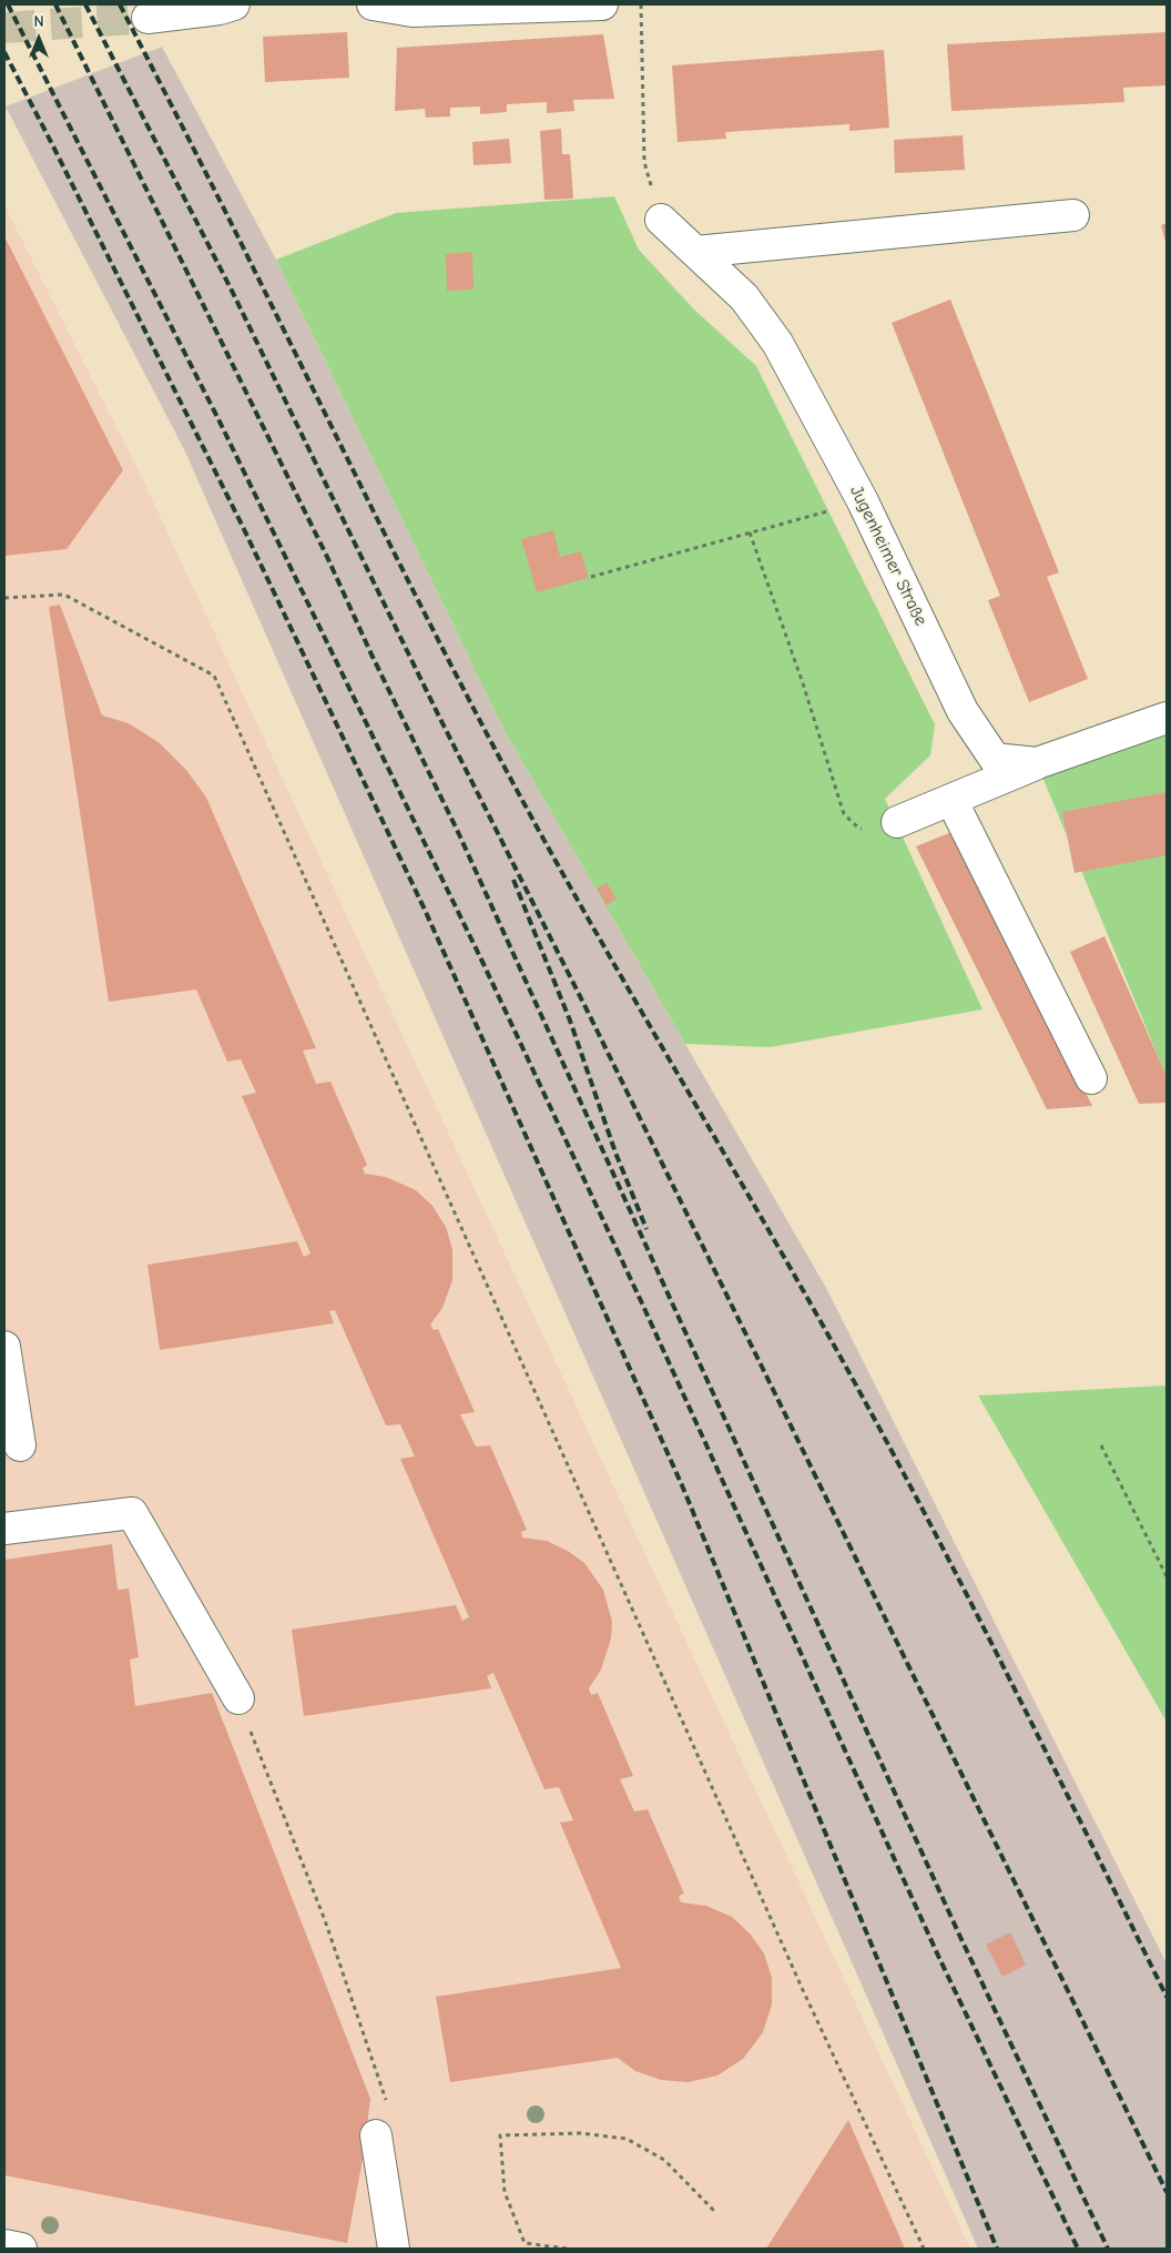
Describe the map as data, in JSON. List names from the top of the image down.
{
  "streets": {
    "street": ["Jugenheimer Straße"]
  },
  "north": "top"
}
